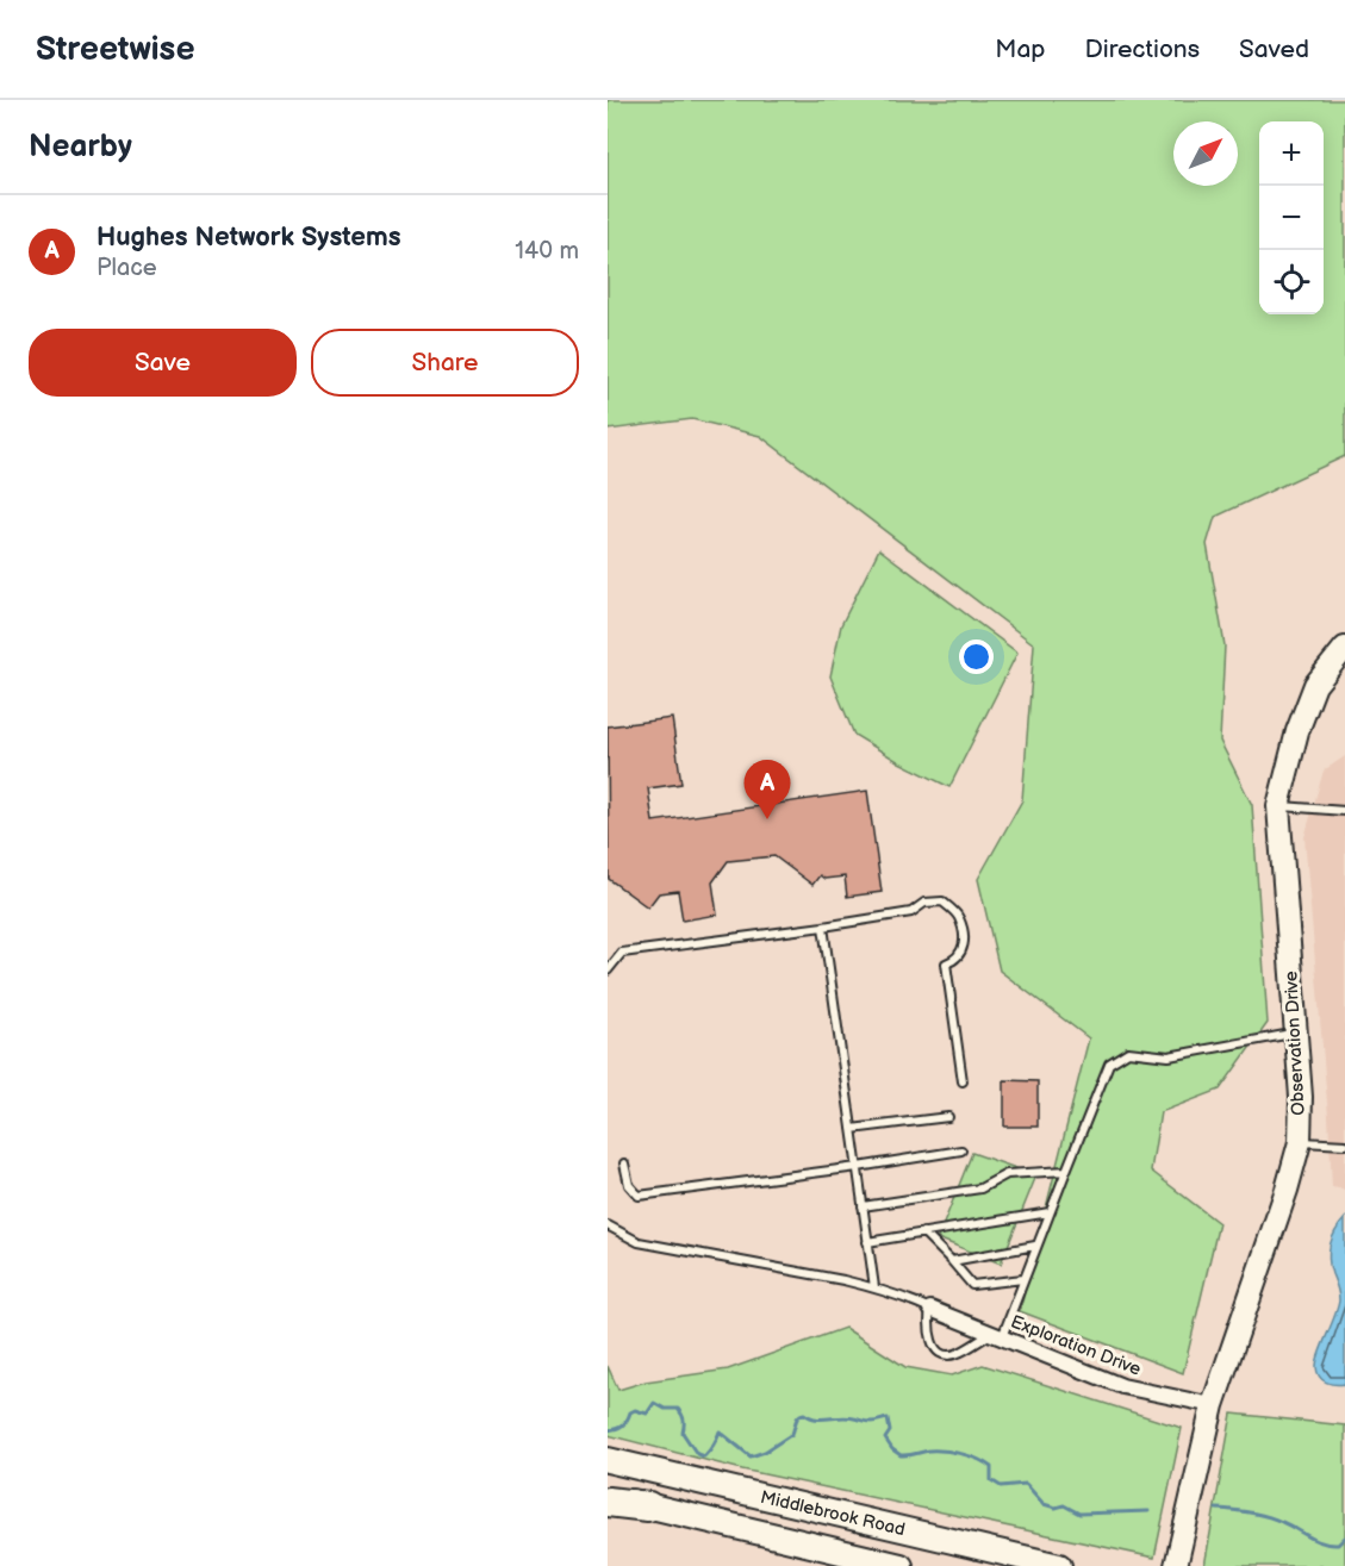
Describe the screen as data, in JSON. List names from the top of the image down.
{
  "streets": {
    "main road": ["Middlebrook Road"],
    "street": ["Observation Drive", "Exploration Drive"]
  },
  "crossings": [
    ["Observation Drive", "Exploration Drive"]
  ],
  "north": "top right",
  "page": {
    "header": "Streetwise",
    "nav": ["Map", "Directions", "Saved"],
    "heading": "Nearby",
    "map_buttons": ["+", "−"],
    "list": [
      {
        "mark": "A",
        "name": "Hughes Network Systems",
        "note": "Place",
        "value": "140 m"
      }
    ],
    "buttons": ["Save", "Share"],
    "pins": "A"
  }
}
